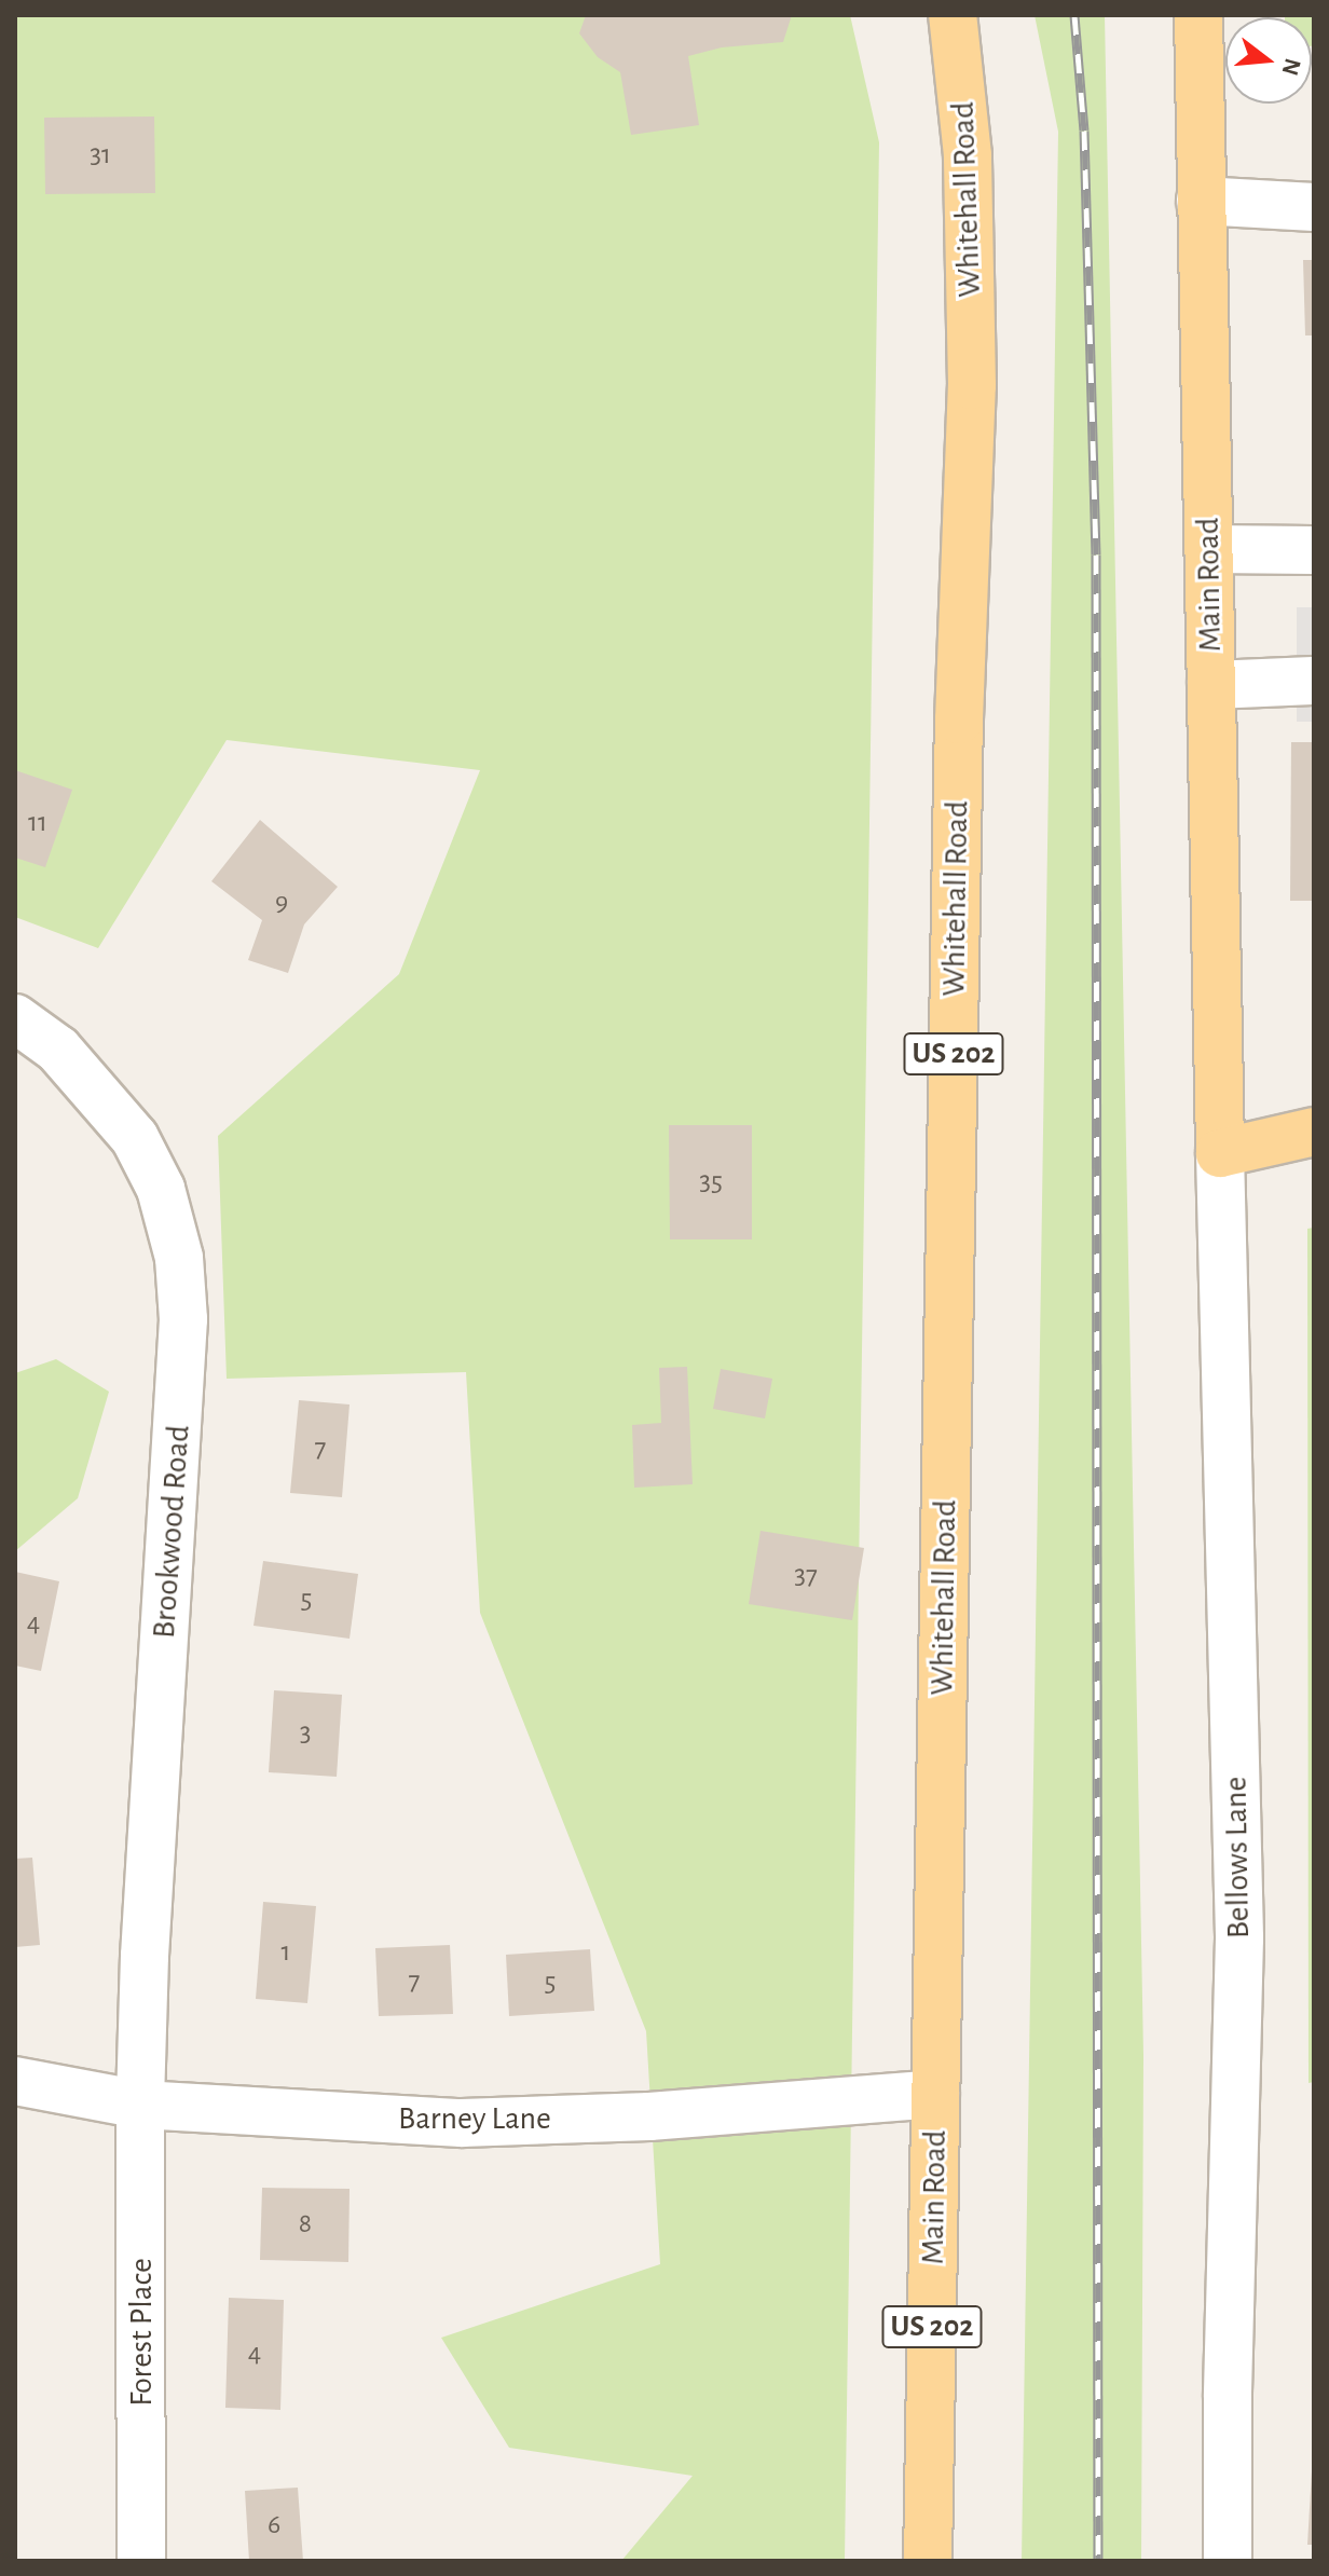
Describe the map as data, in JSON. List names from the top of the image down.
{
  "streets": {
    "main road": ["Whitehall Road", "Main Road", "US 202"],
    "street": [
      "Brookwood Road",
      "Bellows Lane",
      "Barney Lane",
      "Forest Place"
    ]
  },
  "crossings": [
    ["Whitehall Road", "Main Road"],
    ["Whitehall Road", "Barney Lane"],
    ["Main Road", "Bellows Lane"],
    ["Main Road", "Barney Lane"],
    ["Brookwood Road", "Barney Lane"],
    ["Brookwood Road", "Forest Place"],
    ["Barney Lane", "Forest Place"]
  ],
  "house_numbers": [
    "31",
    "11",
    "9",
    "35",
    "7",
    "37",
    "5",
    "4",
    "3",
    "1",
    "7",
    "5",
    "8",
    "4",
    "6"
  ],
  "north": "right"
}
